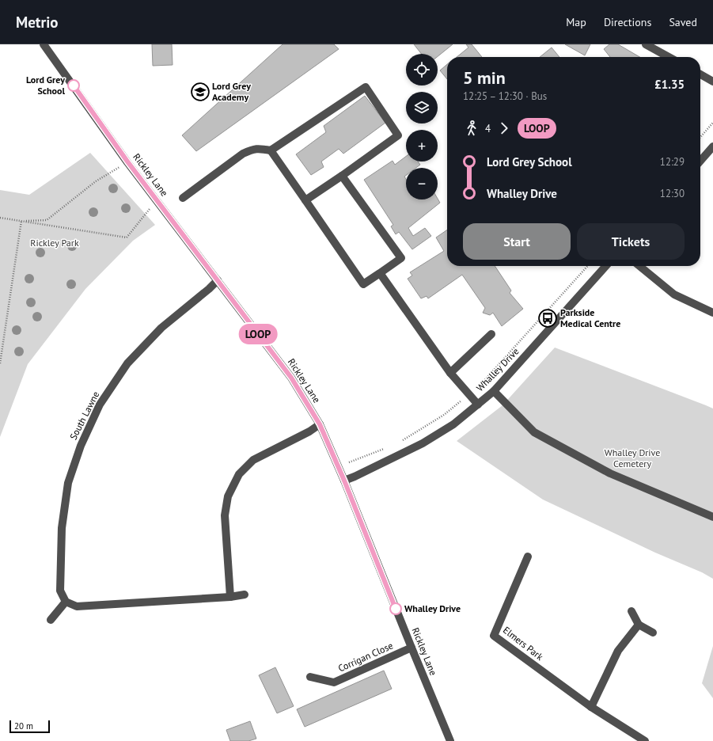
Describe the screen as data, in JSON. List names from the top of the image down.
{
  "streets": {
    "street": [
      "Rickley Lane",
      "Whalley Drive",
      "South Lawne",
      "Elmers Park",
      "Corrigan Close"
    ]
  },
  "crossings": [
    ["Rickley Lane", "Whalley Drive"],
    ["Rickley Lane", "South Lawne"],
    ["Rickley Lane", "Corrigan Close"]
  ],
  "parks": ["Rickley Park", "Whalley Drive Cemetery"],
  "places": {
    "other": ["Lord Grey School", "Whalley Drive"],
    "school or university": ["Lord Grey Academy"],
    "bus stop": ["Parkside Medical Centre"]
  },
  "lines": ["bus line LOOP"],
  "scale_bar": "20 m",
  "page": {
    "header": "Metrio",
    "nav": ["Map", "Directions", "Saved"],
    "on_map": "LOOP",
    "map_buttons": ["+", "−"],
    "heading": ["5 min", "12:25 – 12:30 · Bus", "£1.35"],
    "legs": ["4", "LOOP"],
    "list": [
      {
        "name": "Lord Grey School",
        "value": "12:29"
      },
      {
        "name": "Whalley Drive",
        "value": "12:30"
      }
    ],
    "buttons": ["Start", "Tickets"],
    "scale": "20 m"
  }
}
